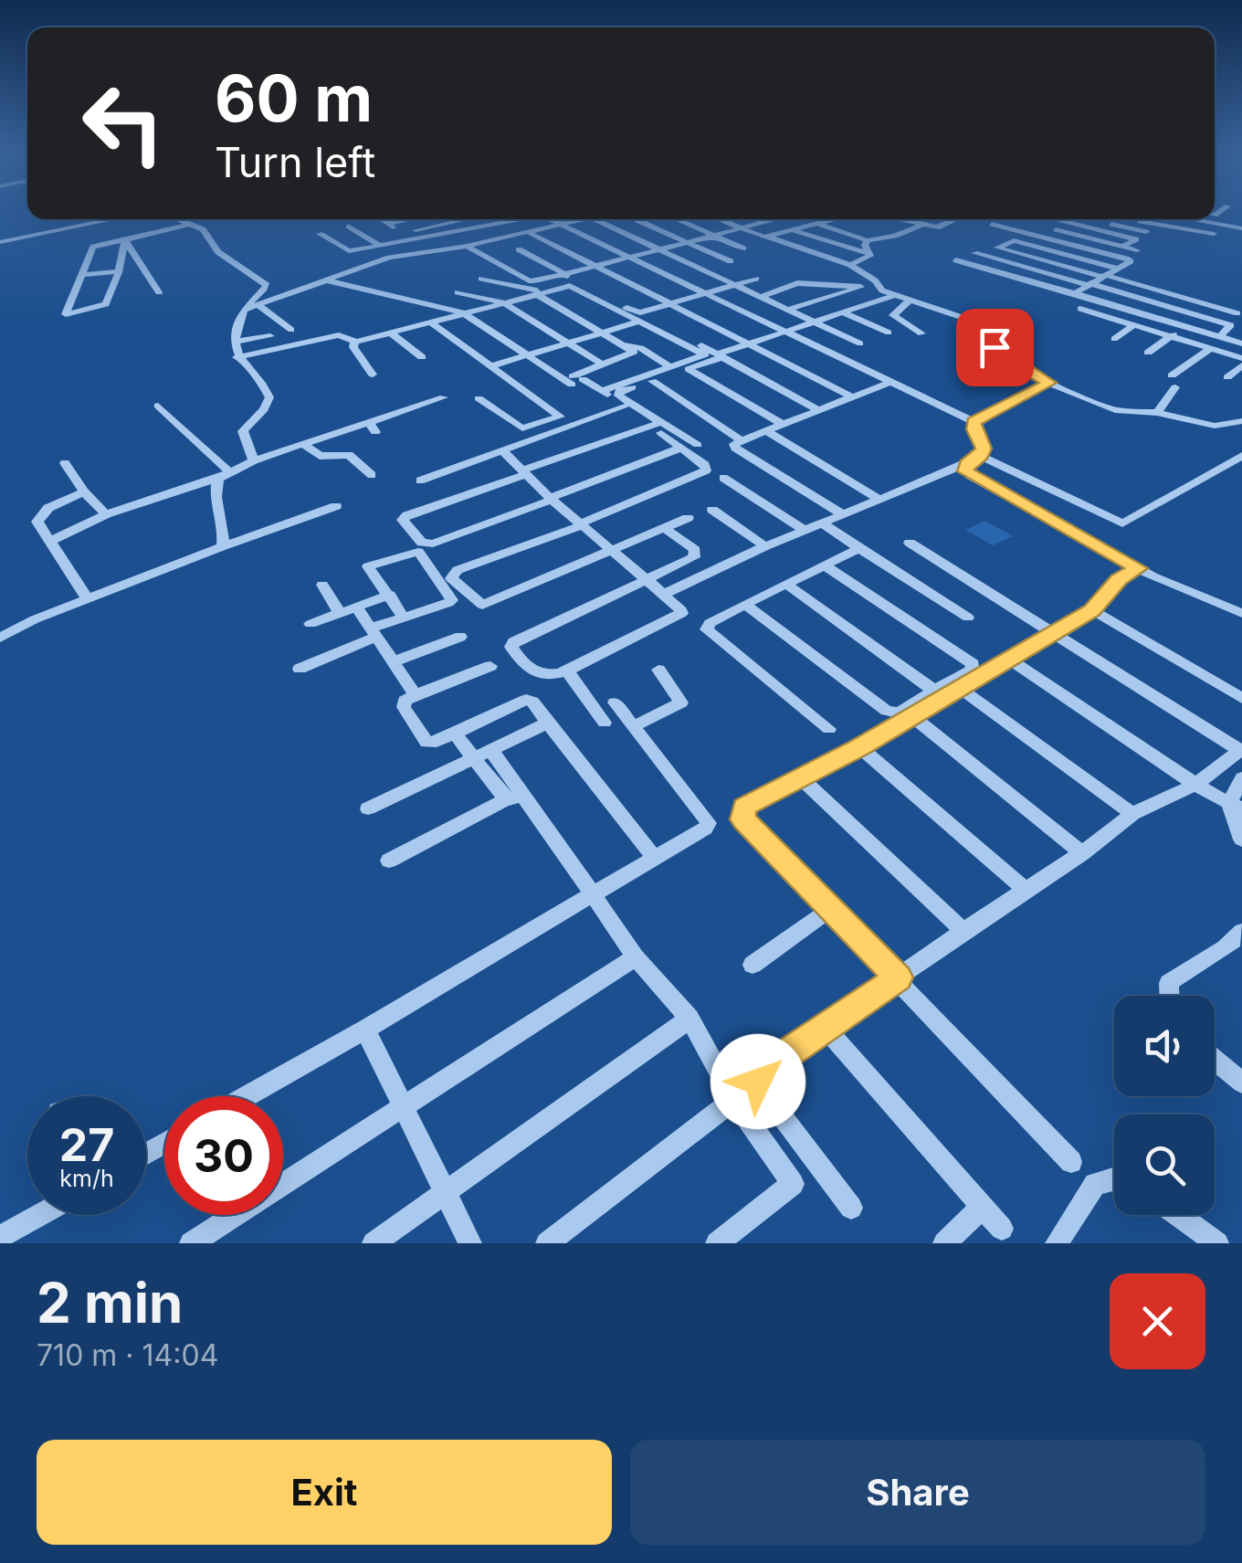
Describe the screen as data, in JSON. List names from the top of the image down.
{
  "page": {
    "turn": ["60 m", "Turn left"],
    "speed": "27 km/h",
    "limit": "30",
    "heading": ["2 min", "710 m · 14:04"],
    "buttons": ["Exit", "Share"]
  }
}
